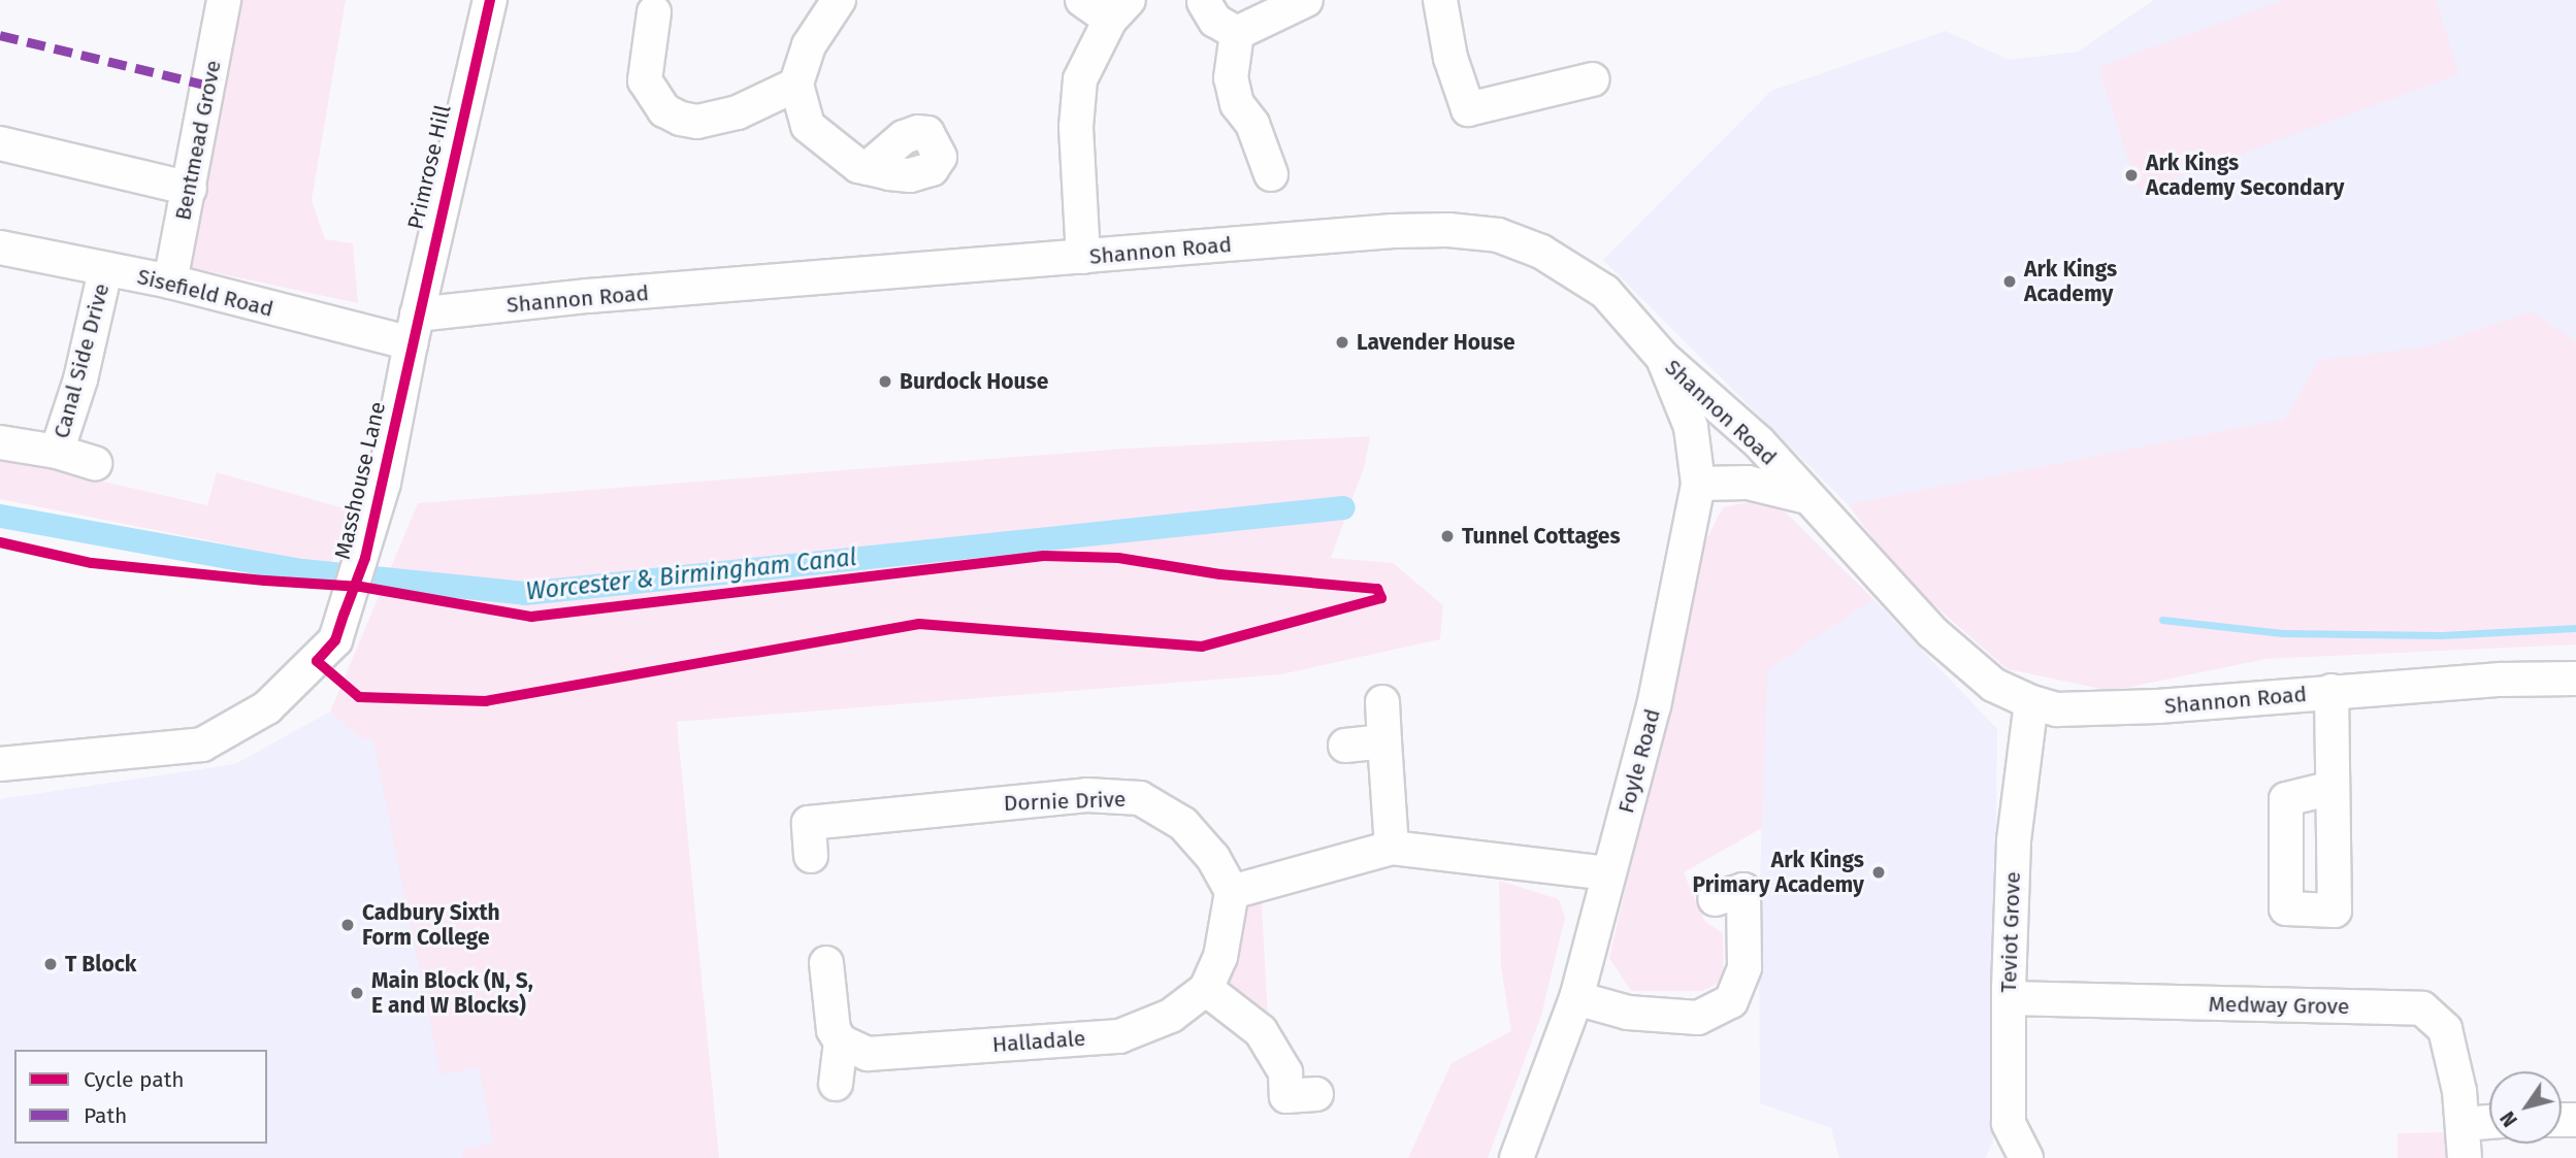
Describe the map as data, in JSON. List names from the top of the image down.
{
  "streets": {
    "street": [
      "Bentmead Grove",
      "Primrose Hill",
      "Shannon Road",
      "Sisefield Road",
      "Canal Side Drive",
      "Masshouse Lane",
      "Foyle Road",
      "Dornie Drive",
      "Teviot Grove",
      "Medway Grove",
      "Halladale"
    ]
  },
  "crossings": [
    ["Bentmead Grove", "Sisefield Road"],
    ["Primrose Hill", "Shannon Road"],
    ["Primrose Hill", "Sisefield Road"],
    ["Primrose Hill", "Masshouse Lane"],
    ["Shannon Road", "Sisefield Road"],
    ["Shannon Road", "Masshouse Lane"],
    ["Shannon Road", "Foyle Road"],
    ["Shannon Road", "Teviot Grove"],
    ["Sisefield Road", "Canal Side Drive"],
    ["Sisefield Road", "Masshouse Lane"],
    ["Teviot Grove", "Medway Grove"]
  ],
  "water": ["Worcester & Birmingham Canal"],
  "places": [
    "Ark Kings Academy Secondary",
    "Ark Kings Academy",
    "Lavender House",
    "Burdock House",
    "Tunnel Cottages",
    "Ark Kings Primary Academy",
    "Cadbury Sixth Form College",
    "T Block",
    "Main Block (N, S, E and W Blocks)"
  ],
  "legend": ["Cycle path", "Path"],
  "north": "bottom left"
}
